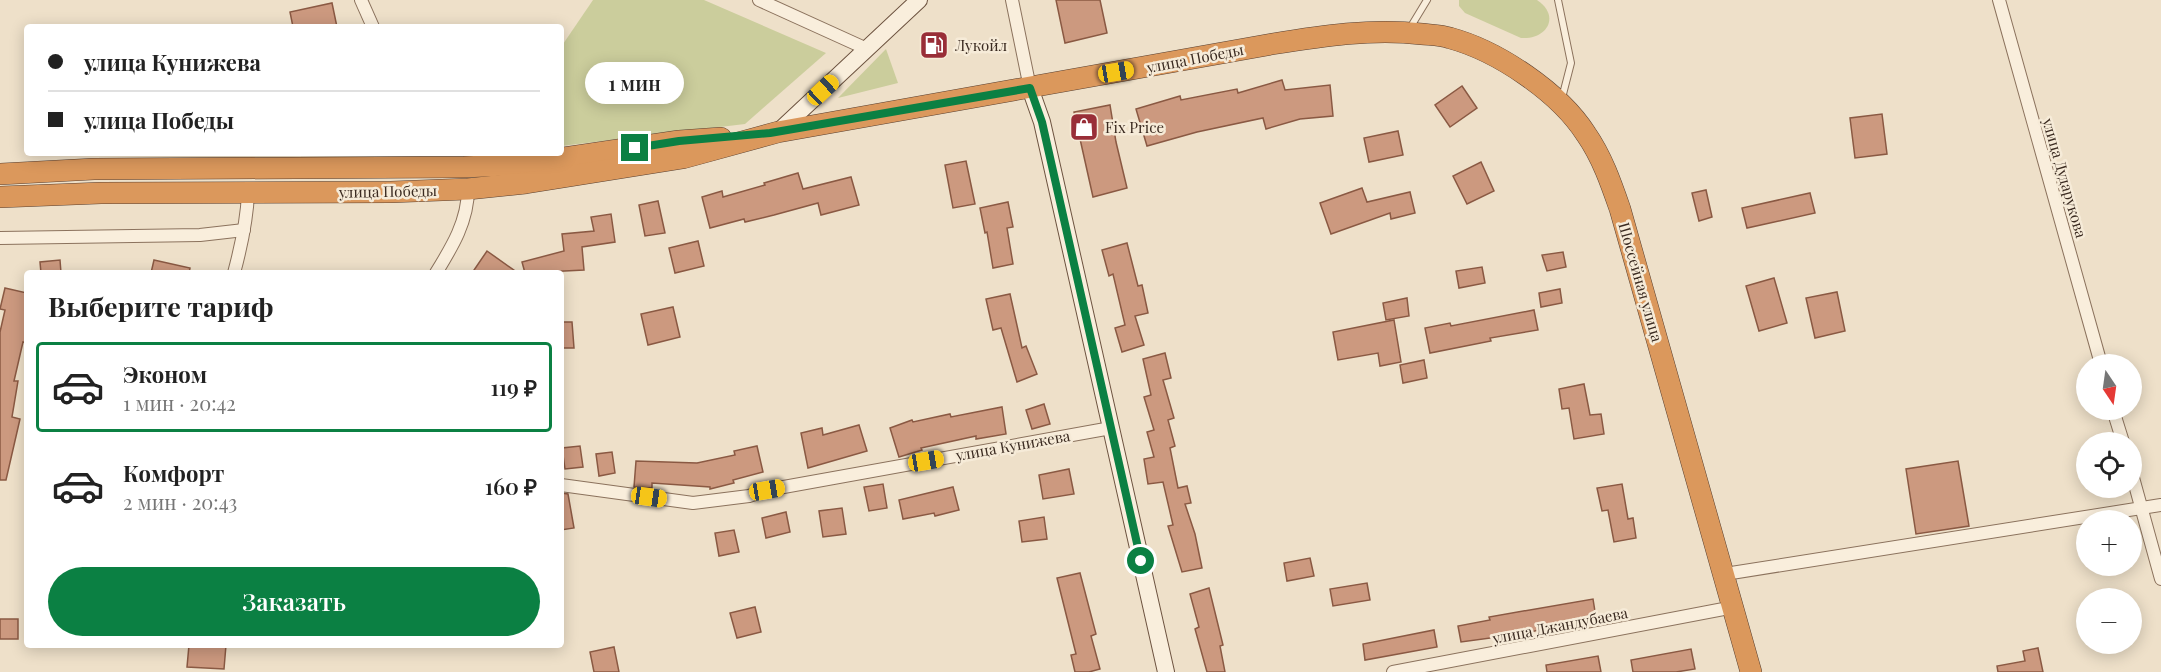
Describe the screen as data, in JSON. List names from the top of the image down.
{
  "streets": {
    "highway": ["улица Победы", "Шоссейная улица"],
    "street": ["улица Дударукова", "улица Кунижева", "улица Джандубаева"]
  },
  "crossings": [
    ["улица Победы", "Шоссейная улица"],
    ["Шоссейная улица", "улица Джандубаева"]
  ],
  "places": {
    "fuel station": ["Лукойл"],
    "shop": ["Fix Price"]
  },
  "north": "bottom",
  "page": {
    "banner": ["улица Кунижева", "улица Победы"],
    "bubble": "1 мин",
    "heading": "Выберите тариф",
    "list": [
      {
        "name": "Эконом",
        "note": "1 мин · 20:42",
        "value": "119 ₽"
      },
      {
        "name": "Комфорт",
        "note": "2 мин · 20:43",
        "value": "160 ₽"
      }
    ],
    "map_buttons": ["+", "−"],
    "buttons": "Заказать"
  }
}
